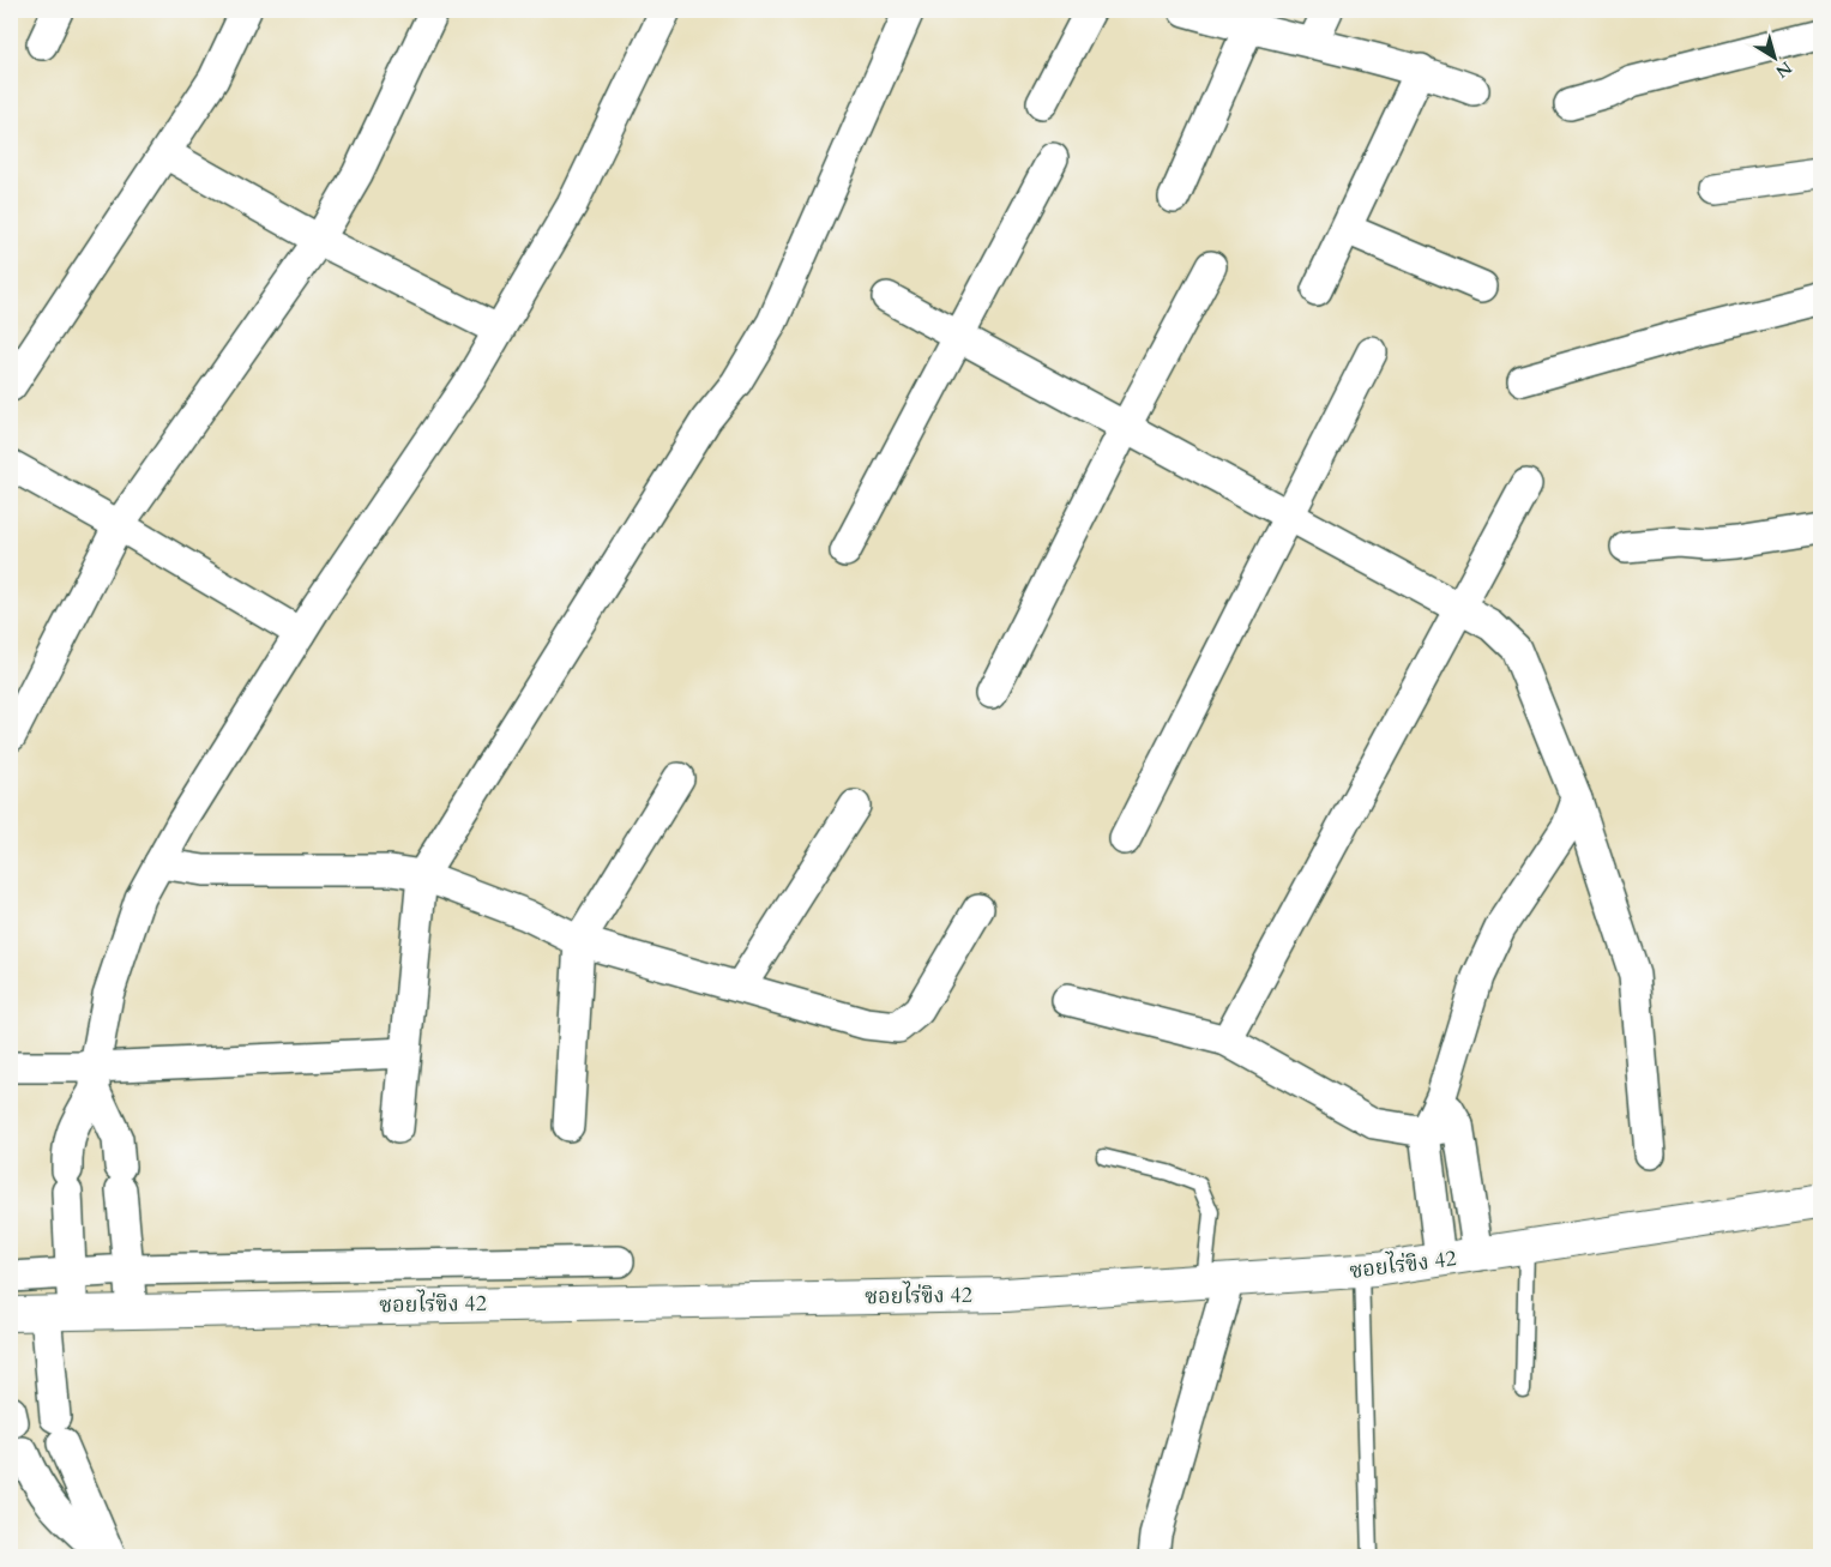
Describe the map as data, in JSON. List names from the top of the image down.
{
  "streets": {
    "street": ["ซอยไร่ขิง 42"]
  },
  "north": "bottom right"
}
